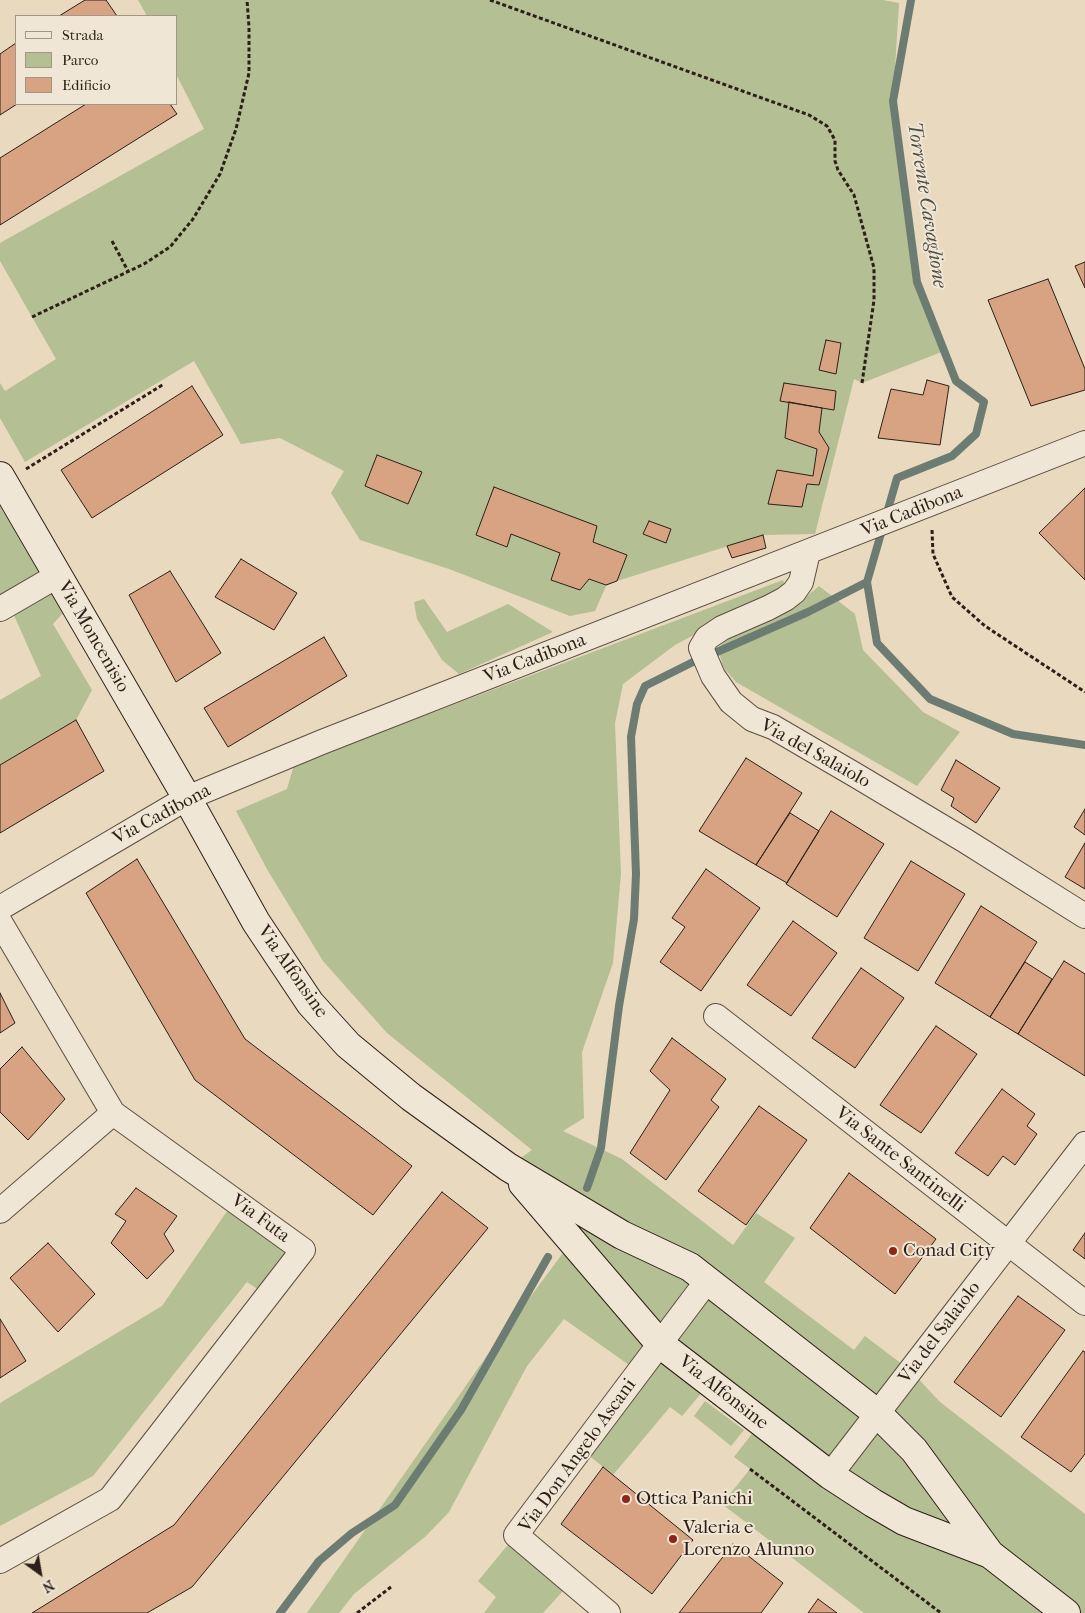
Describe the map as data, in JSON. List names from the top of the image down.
{
  "streets": {
    "main road": ["Via Moncenisio", "Via Alfonsine"],
    "street": [
      "Via Cadibona",
      "Via del Salaiolo",
      "Via Sante Santinelli",
      "Via Futa",
      "Via Don Angelo Ascani"
    ]
  },
  "crossings": [
    ["Via Cadibona", "Via Moncenisio"],
    ["Via Cadibona", "Via del Salaiolo"],
    ["Via Cadibona", "Via Alfonsine"],
    ["Via Moncenisio", "Via Alfonsine"],
    ["Via del Salaiolo", "Via Alfonsine"],
    ["Via del Salaiolo", "Via Sante Santinelli"],
    ["Via Alfonsine", "Via Don Angelo Ascani"]
  ],
  "water": ["Torrente Cavaglione"],
  "places": ["Conad City", "Ottica Panichi", "Valeria e Lorenzo Alunno"],
  "legend": ["Strada", "Parco", "Edificio"],
  "north": "bottom right"
}
